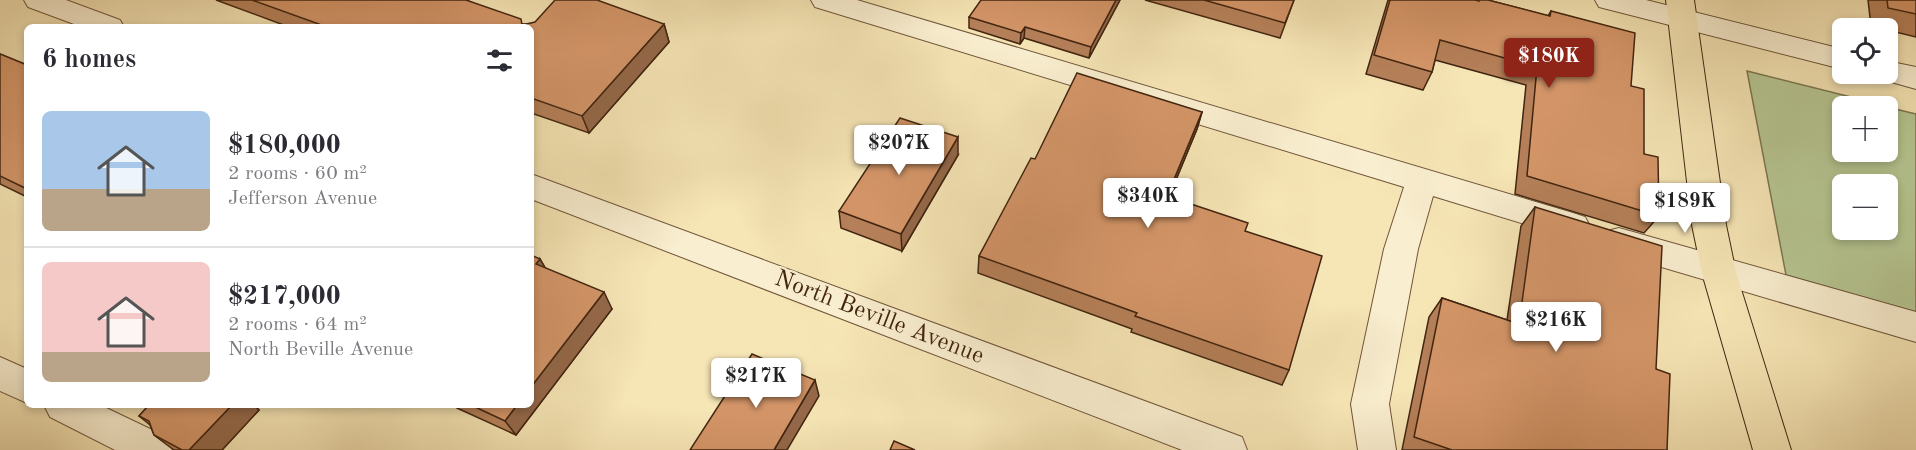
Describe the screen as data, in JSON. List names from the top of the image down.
{
  "streets": {
    "street": ["North Beville Avenue"]
  },
  "page": {
    "map_buttons": ["+", "−"],
    "heading": "6 homes",
    "price": [
      "$180K",
      "$207K",
      "$340K",
      "$189K",
      "$216K",
      "$217K"
    ],
    "list": [
      {
        "name": "$180,000",
        "note": "2 rooms · 60 m² · Jefferson Avenue"
      },
      {
        "name": "$217,000",
        "note": "2 rooms · 64 m² · North Beville Avenue"
      }
    ]
  }
}
